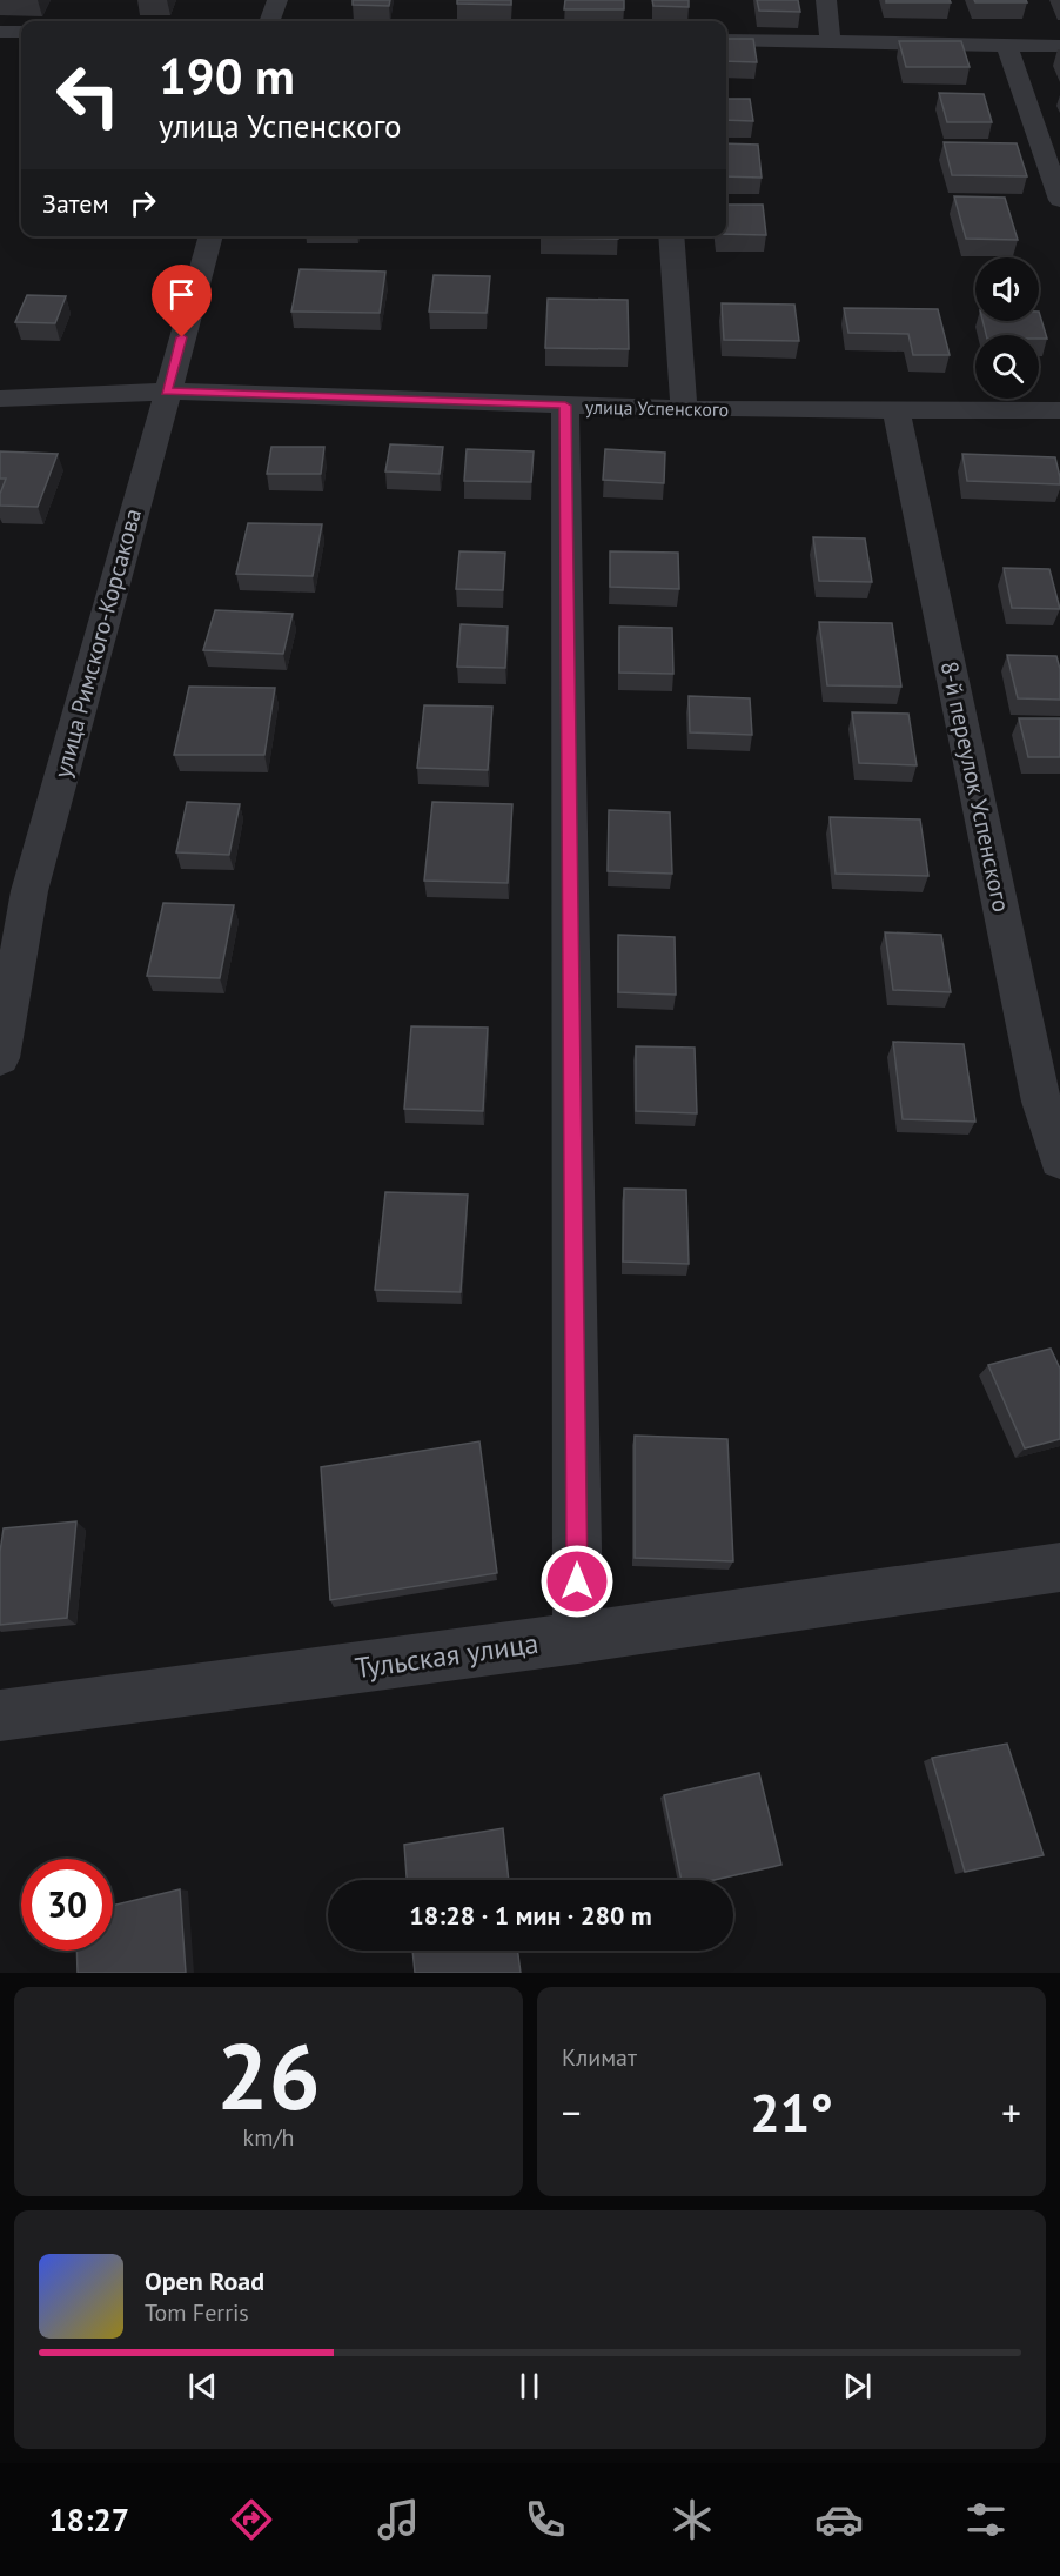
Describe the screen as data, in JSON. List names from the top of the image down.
{
  "streets": {
    "street": [
      "улица Успенского",
      "улица Римского-Корсакова",
      "8-й переулок Успенского",
      "Тульская улица"
    ]
  },
  "crossings": [
    ["улица Успенского", "улица Римского-Корсакова"],
    ["улица Успенского", "8-й переулок Успенского"]
  ],
  "page": {
    "turn": ["190 m", "улица Успенского"],
    "then": "Затем",
    "limit": "30",
    "trip": "18:28 · 1 мин · 280 m",
    "tile": [
      ["26", "km/h"],
      "Климат"
    ],
    "heat": ["−", "21°", "+"],
    "song": ["Open Road", "Tom Ferris"],
    "tabs": "18:27"
  }
}
